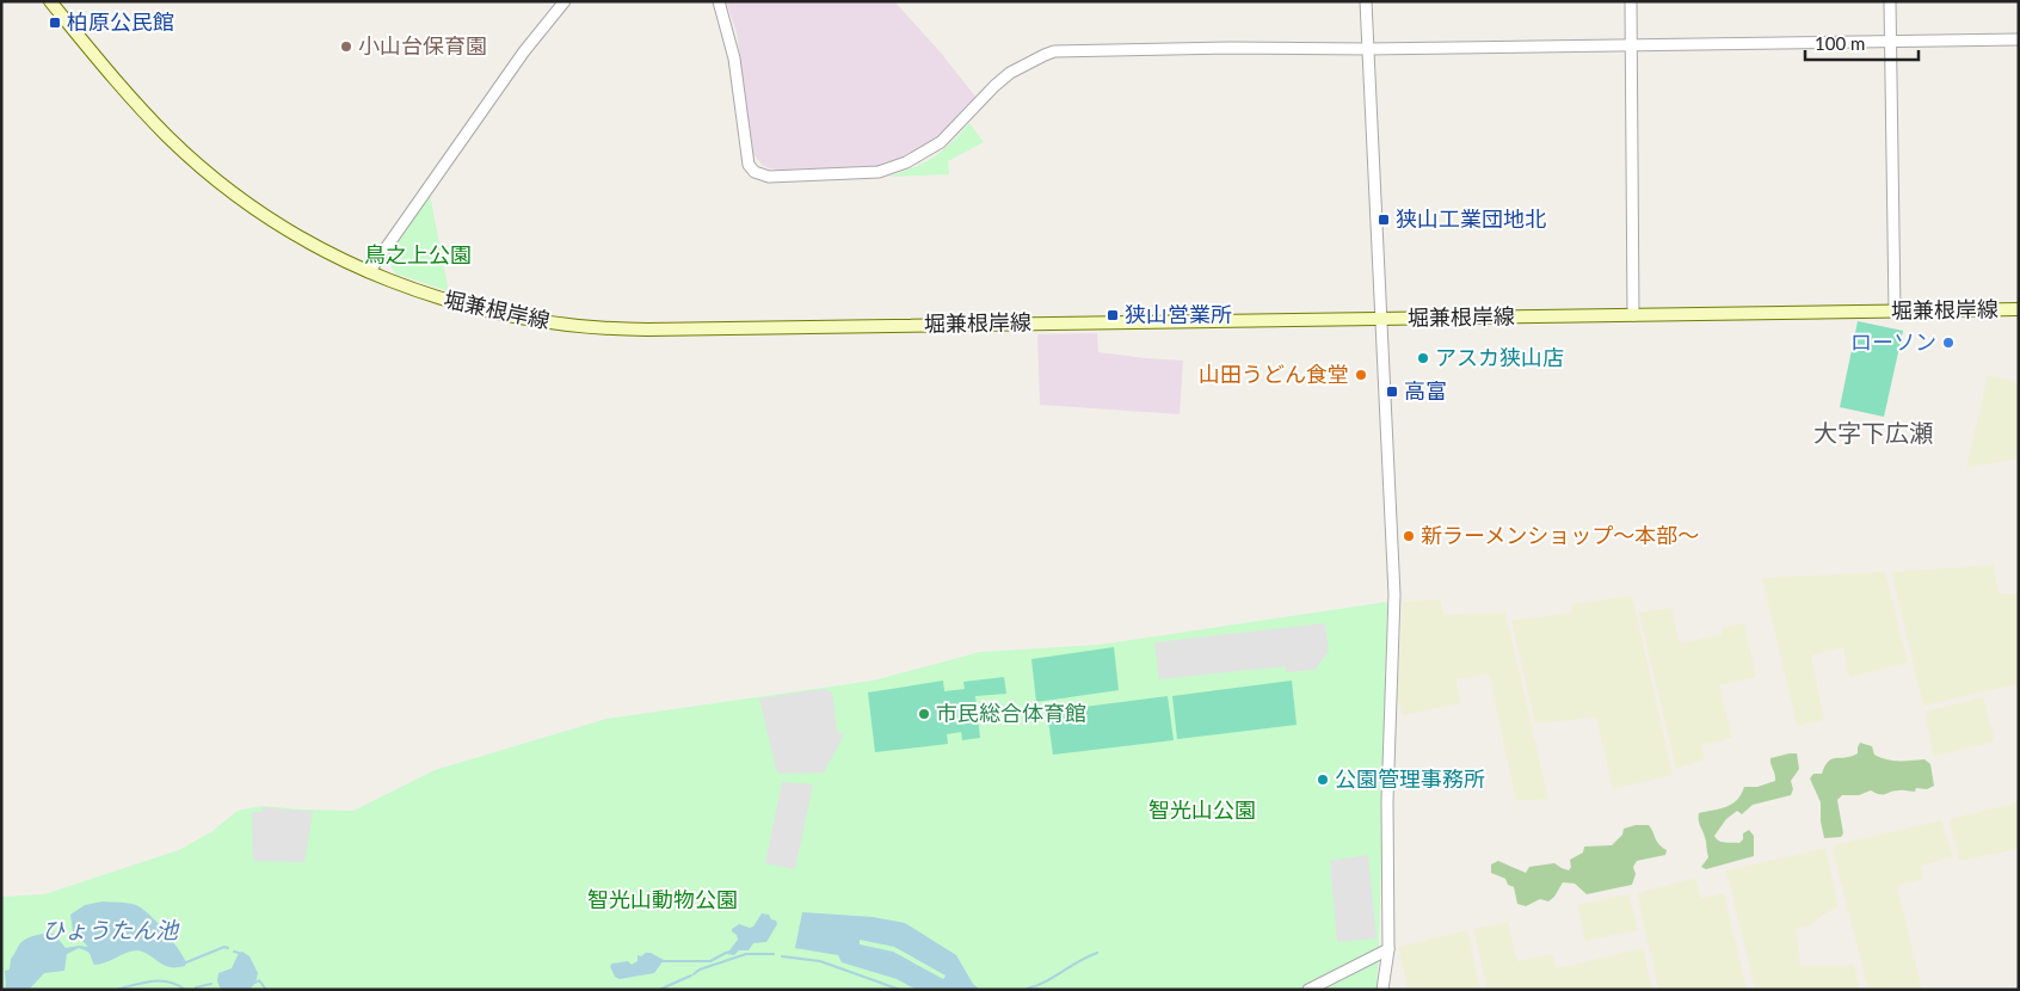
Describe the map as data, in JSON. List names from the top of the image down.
{
  "streets": {
    "main road": ["堀兼根岸線"]
  },
  "districts": ["大字下広瀬"],
  "water": ["ひょうたん池"],
  "parks": ["鳥之上公園", "智光山公園", "智光山動物公園"],
  "places": {
    "transit": [
      "柏原公民館",
      "狭山工業団地北",
      "狭山営業所",
      "高富"
    ],
    "other": [
      "小山台保育園",
      "ローソン",
      "アスカ狭山店",
      "山田うどん食堂",
      "新ラーメンショップ～本部～",
      "市民総合体育館",
      "公園管理事務所"
    ]
  },
  "scale_bar": "100 m"
}
